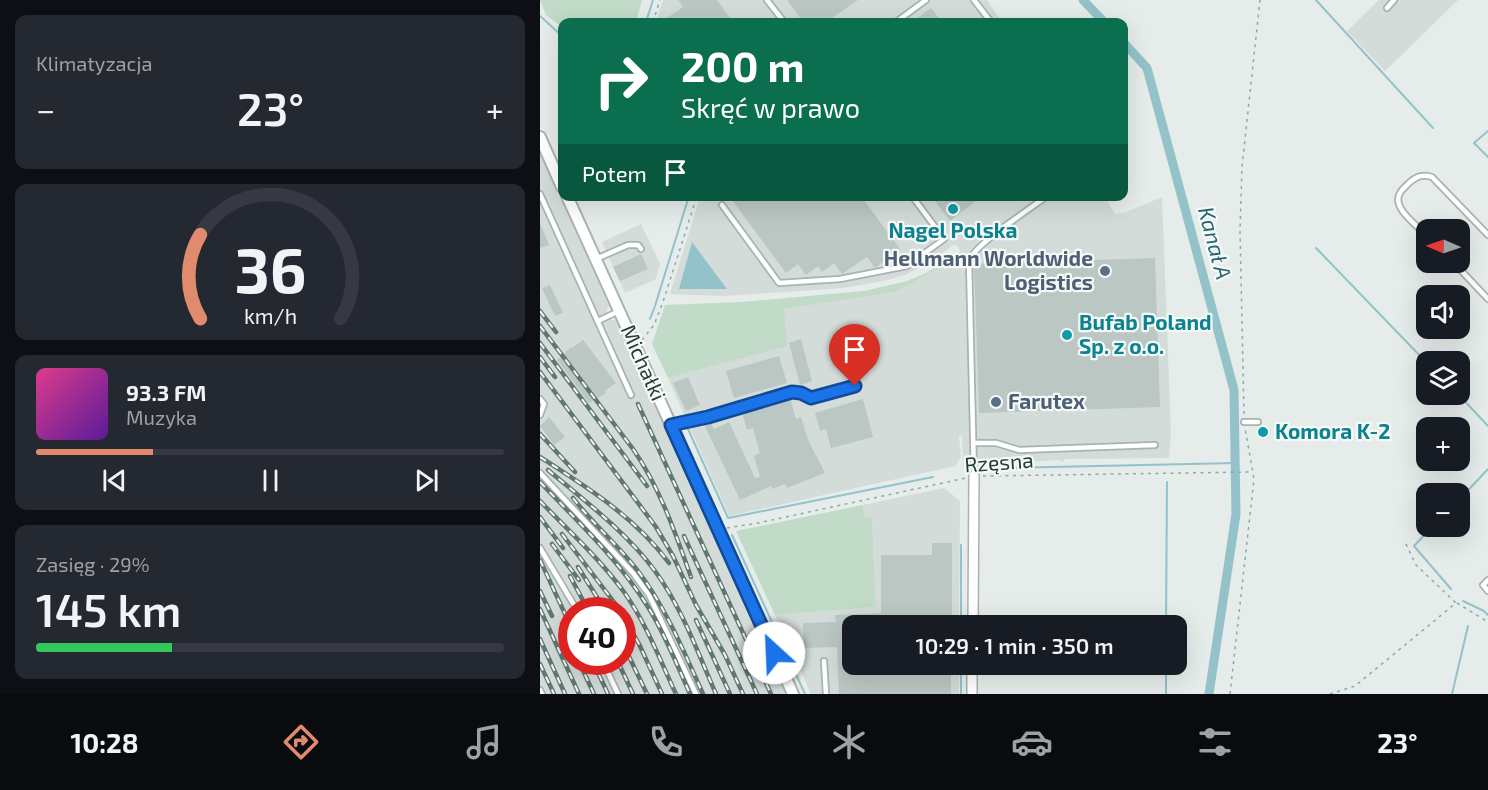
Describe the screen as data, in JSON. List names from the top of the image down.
{
  "streets": {
    "street": ["Michałki"],
    "path": ["Rzęsna"]
  },
  "crossings": [
    ["Michałki", "Rzęsna"]
  ],
  "water": ["Kanał A"],
  "places": [
    "Nagel Polska",
    "Hellmann Worldwide Logistics",
    "Bufab Poland Sp. z o.o.",
    "Farutex",
    "Komora K-2"
  ],
  "north": "left",
  "page": {
    "tile": [
      "Klimatyzacja",
      ["Zasięg · 29%", "145 km"]
    ],
    "turn": ["200 m", "Skręć w prawo"],
    "heat": ["−", "23°", "+"],
    "then": "Potem",
    "map_buttons": ["+", "−"],
    "song": ["93.3 FM", "Muzyka"],
    "limit": "40",
    "trip": "10:29 · 1 min · 350 m",
    "tabs": ["10:28", "23°"],
    "gauge": ["36", "km/h"]
  }
}
